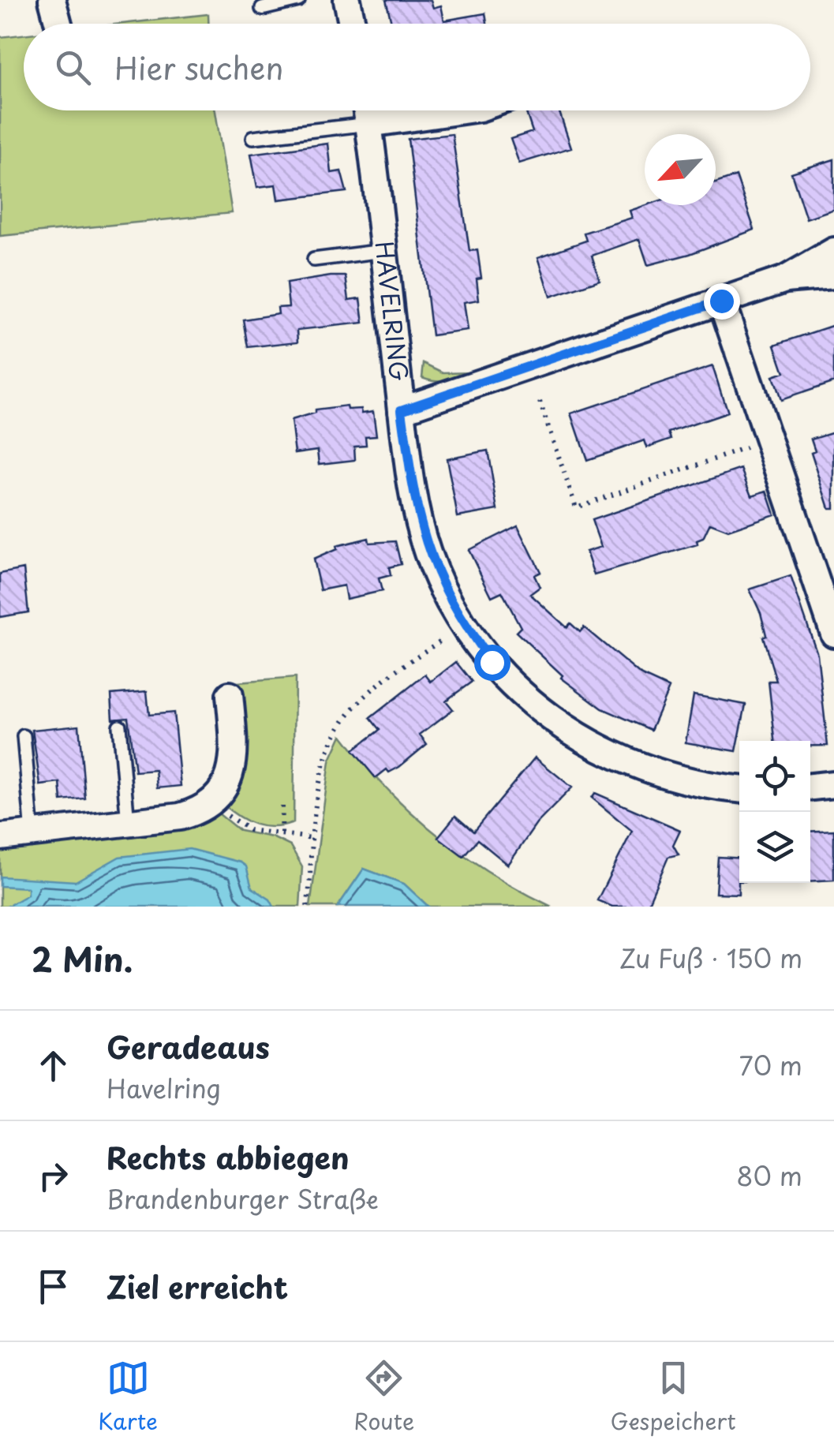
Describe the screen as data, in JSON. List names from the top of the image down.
{
  "streets": {
    "street": ["HAVELRING"]
  },
  "north": "bottom left",
  "page": {
    "search": "Hier suchen",
    "heading": ["2 Min.", "Zu Fuß · 150 m"],
    "list": [
      ["Geradeaus", "Havelring", "70 m"],
      ["Rechts abbiegen", "Brandenburger Straße", "80 m"],
      "Ziel erreicht"
    ],
    "nav": ["Karte", "Route", "Gespeichert"]
  }
}
